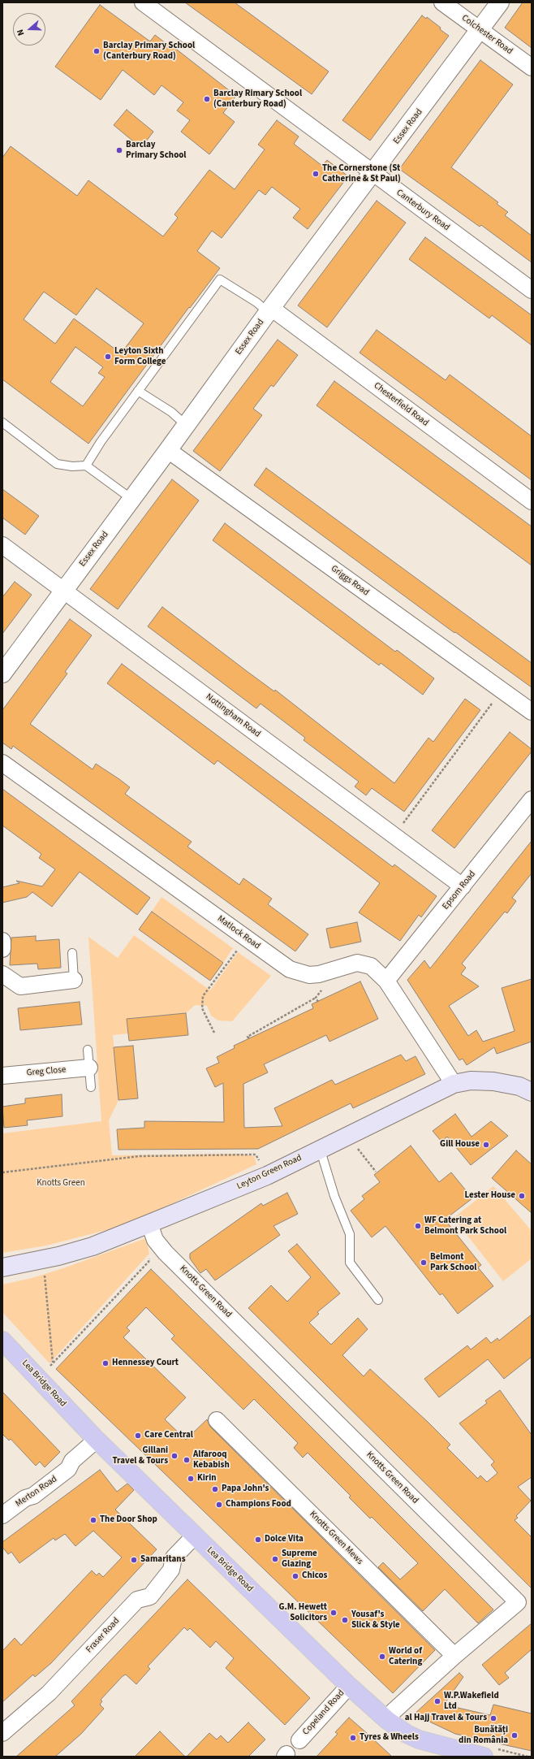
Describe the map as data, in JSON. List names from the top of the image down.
{
  "streets": {
    "main road": ["Leyton Green Road", "Lea Bridge Road"],
    "street": [
      "Colchester Road",
      "Essex Road",
      "Canterbury Road",
      "Chesterfield Road",
      "Griggs Road",
      "Nottingham Road",
      "Epsom Road",
      "Matlock Road",
      "Greg Close",
      "Knotts Green Road",
      "Merton Road",
      "Knotts Green Mews",
      "Fraser Road",
      "Copeland Road"
    ]
  },
  "crossings": [
    ["Colchester Road", "Essex Road"],
    ["Essex Road", "Canterbury Road"],
    ["Essex Road", "Chesterfield Road"],
    ["Essex Road", "Griggs Road"],
    ["Essex Road", "Nottingham Road"],
    ["Nottingham Road", "Epsom Road"],
    ["Epsom Road", "Matlock Road"],
    ["Matlock Road", "Leyton Green Road"],
    ["Leyton Green Road", "Knotts Green Road"],
    ["Knotts Green Road", "Lea Bridge Road"],
    ["Knotts Green Road", "Knotts Green Mews"],
    ["Lea Bridge Road", "Merton Road"],
    ["Lea Bridge Road", "Fraser Road"],
    ["Lea Bridge Road", "Copeland Road"]
  ],
  "parks": ["Knotts Green"],
  "places": [
    "Barclay Primary School (Canterbury Road)",
    "Barclay Rimary School (Canterbury Road)",
    "Barclay Primary School",
    "The Cornerstone (St Catherine & St Paul)",
    "Leyton Sixth Form College",
    "Gill House",
    "Lester House",
    "WF Catering at Belmont Park School",
    "Belmont Park School",
    "Hennessey Court",
    "Care Central",
    "Gillani Travel & Tours",
    "Alfarooq Kebabish",
    "Kirin",
    "Papa John's",
    "Champions Food",
    "The Door Shop",
    "Dolce Vita",
    "Supreme Glazing",
    "Samaritans",
    "Chicos",
    "G.M. Hewett Solicitors",
    "Yousaf's Slick & Style",
    "World of Catering",
    "W.P.Wakefield Ltd",
    "al Hajj Travel & Tours",
    "Bunătăți din România",
    "Tyres & Wheels"
  ],
  "north": "left"
}
